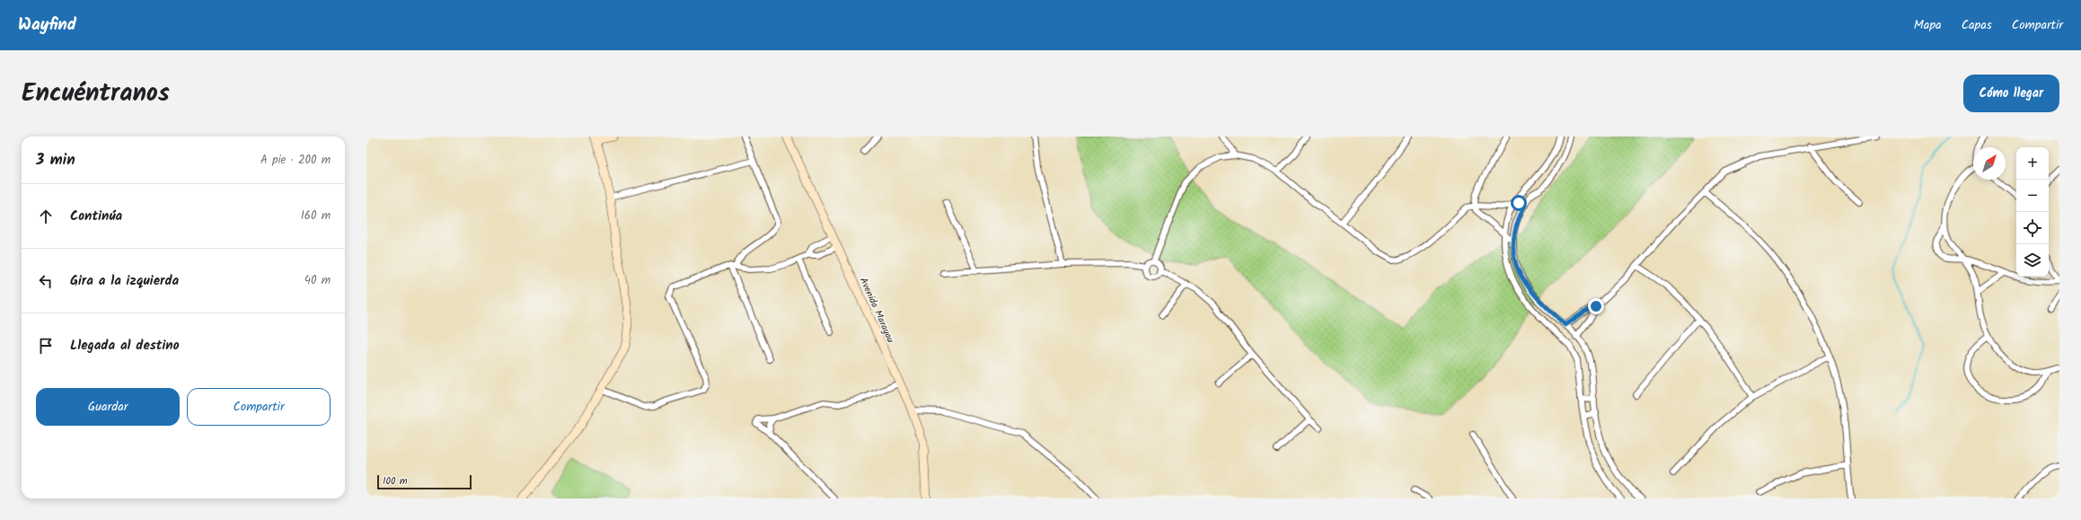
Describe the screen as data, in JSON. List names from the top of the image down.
{
  "streets": {
    "street": ["Avenida Marayau"]
  },
  "scale_bar": "100 m",
  "north": "top right",
  "page": {
    "header": "Wayfind",
    "nav": ["Mapa", "Capas", "Compartir"],
    "title": "Encuéntranos",
    "buttons": [
      "Cómo llegar",
      ["Guardar", "Compartir"]
    ],
    "heading": ["3 min", "A pie · 200 m"],
    "map_buttons": ["+", "−"],
    "list": [
      ["Continúa", "160 m"],
      ["Gira a la izquierda", "40 m"],
      "Llegada al destino"
    ],
    "scale": "100 m"
  }
}
